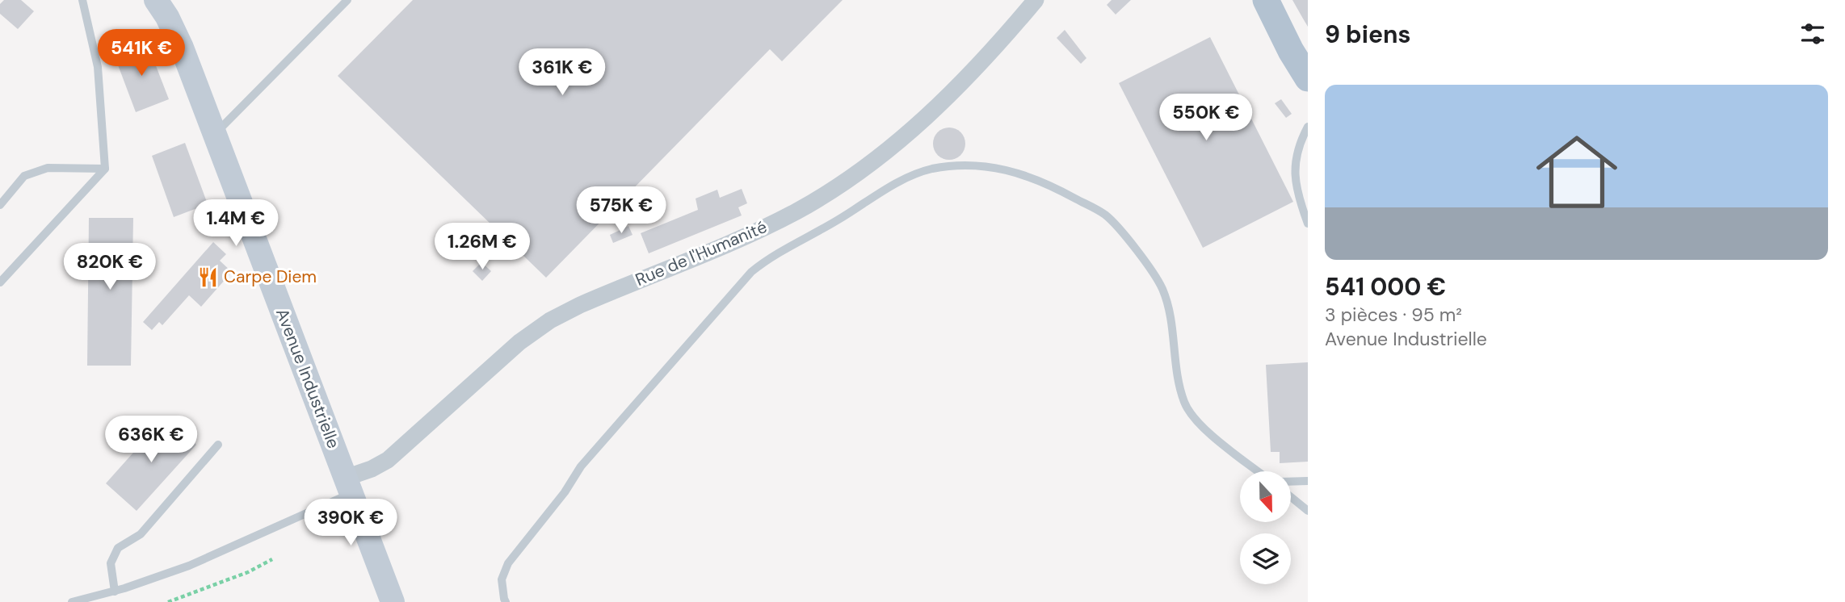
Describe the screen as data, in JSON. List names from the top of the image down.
{
  "streets": {
    "street": ["Rue de l'Humanité", "Avenue Industrielle"]
  },
  "crossings": [
    ["Rue de l'Humanité", "Avenue Industrielle"]
  ],
  "places": {
    "restaurant": ["Carpe Diem"]
  },
  "north": "bottom",
  "page": {
    "heading": "9 biens",
    "price": [
      "541K €",
      "361K €",
      "550K €",
      "575K €",
      "1.4M €",
      "1.26M €",
      "820K €",
      "636K €",
      "390K €"
    ],
    "list": [
      {
        "name": "541 000 €",
        "note": "3 pièces · 95 m² · Avenue Industrielle"
      }
    ]
  }
}
